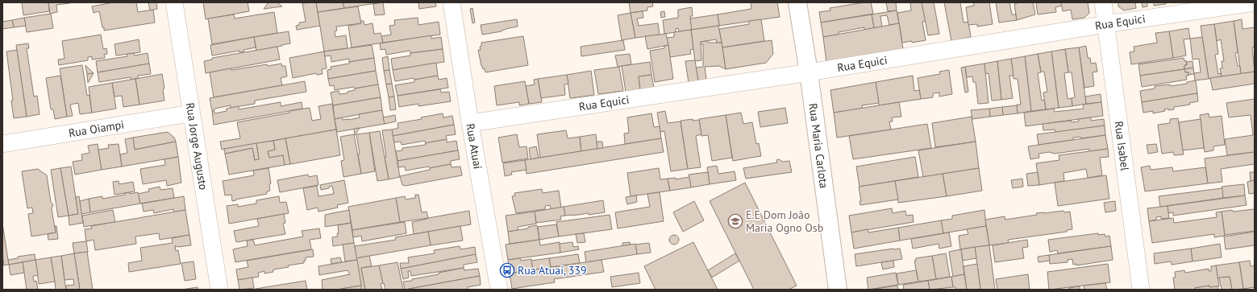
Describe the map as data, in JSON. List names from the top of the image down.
{
  "streets": {
    "street": [
      "Rua Equici",
      "Rua Oiampi",
      "Rua Maria Carlota",
      "Rua Isabel",
      "Rua Jorge Augusto",
      "Rua Atuaí"
    ]
  },
  "crossings": [
    ["Rua Equici", "Rua Maria Carlota"],
    ["Rua Equici", "Rua Isabel"],
    ["Rua Equici", "Rua Atuaí"],
    ["Rua Oiampi", "Rua Jorge Augusto"]
  ],
  "places": {
    "school or university": ["E.E Dom João Maria Ogno Osb"],
    "bus stop": ["Rua Atuai, 339"]
  }
}
